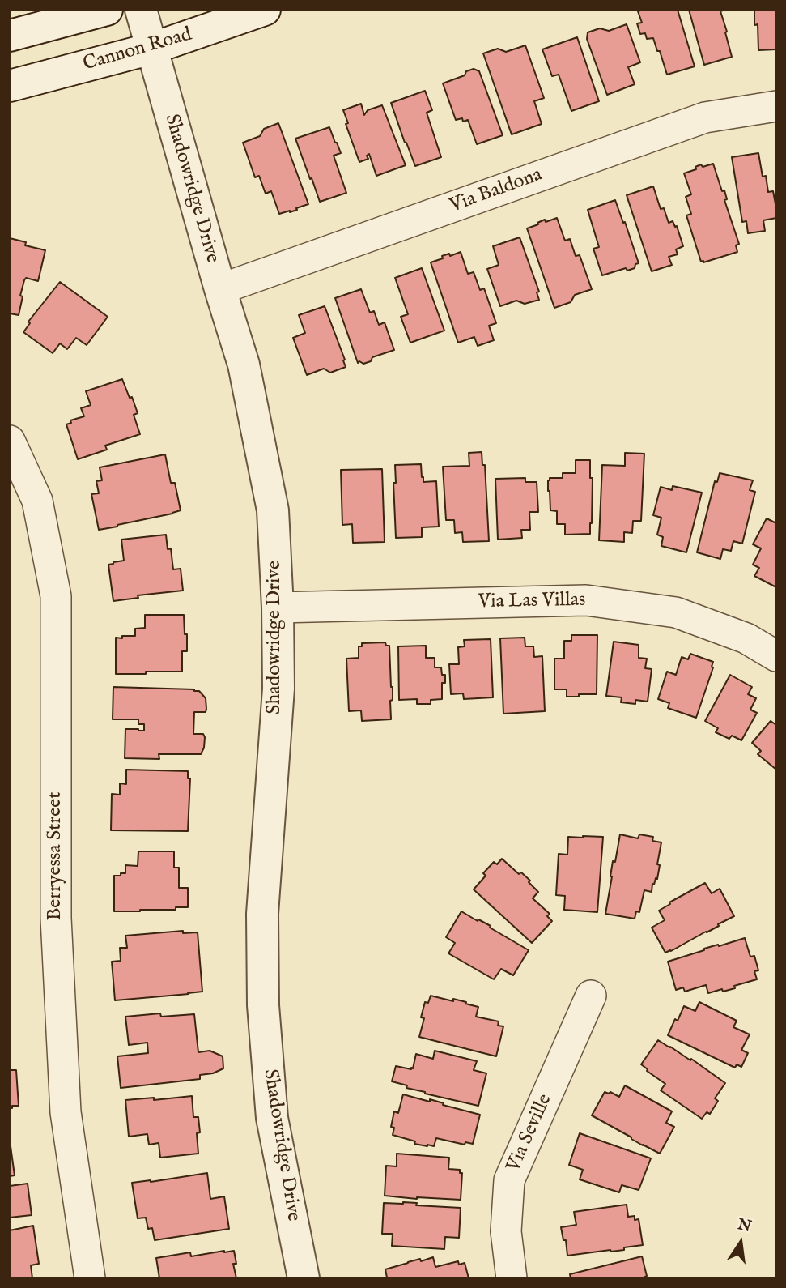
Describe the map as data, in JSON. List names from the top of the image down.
{
  "streets": {
    "street": [
      "Cannon Road",
      "Shadowridge Drive",
      "Via Baldona",
      "Via Las Villas",
      "Berryessa Street",
      "Via Seville"
    ]
  },
  "crossings": [
    ["Cannon Road", "Shadowridge Drive"],
    ["Shadowridge Drive", "Via Baldona"],
    ["Shadowridge Drive", "Via Las Villas"]
  ],
  "north": "top"
}
